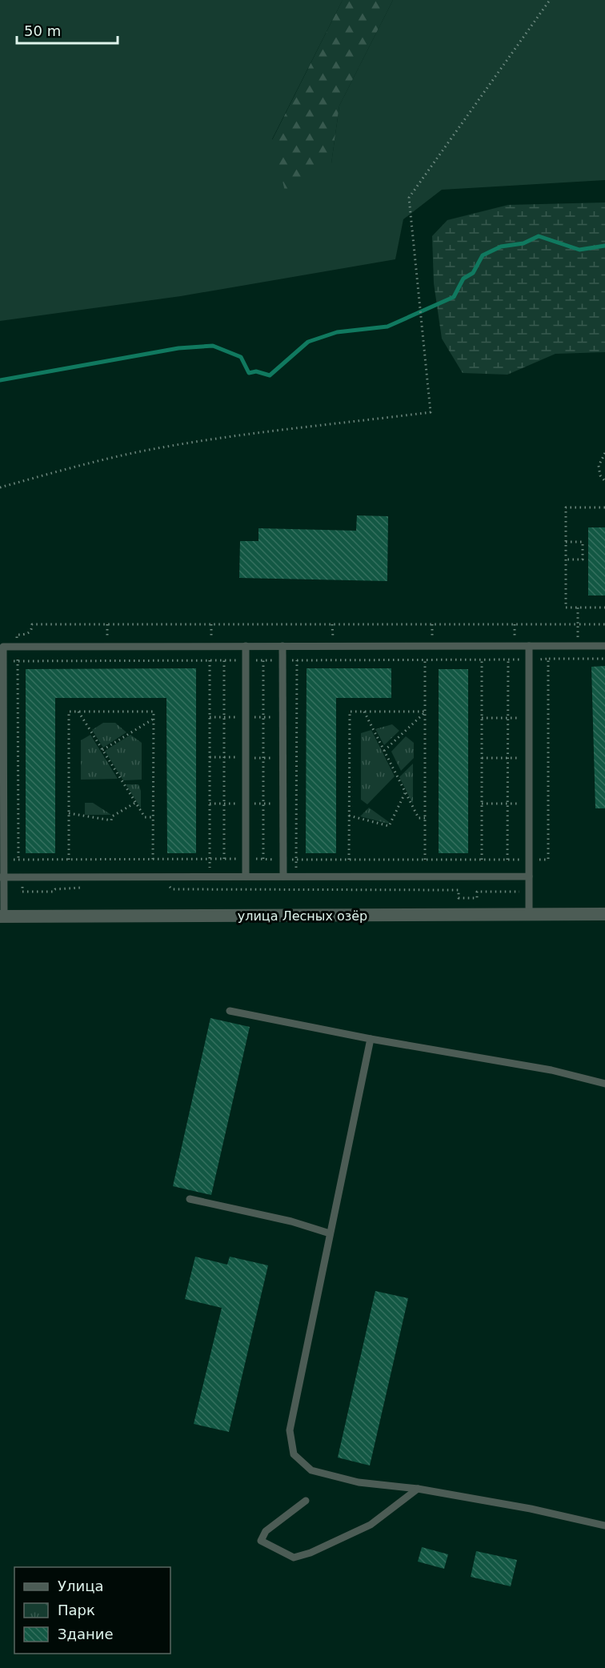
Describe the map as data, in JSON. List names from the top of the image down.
{
  "streets": {
    "street": ["улица Лесных озёр"]
  },
  "legend": ["Улица", "Парк", "Здание"],
  "scale_bar": "50 m"
}
